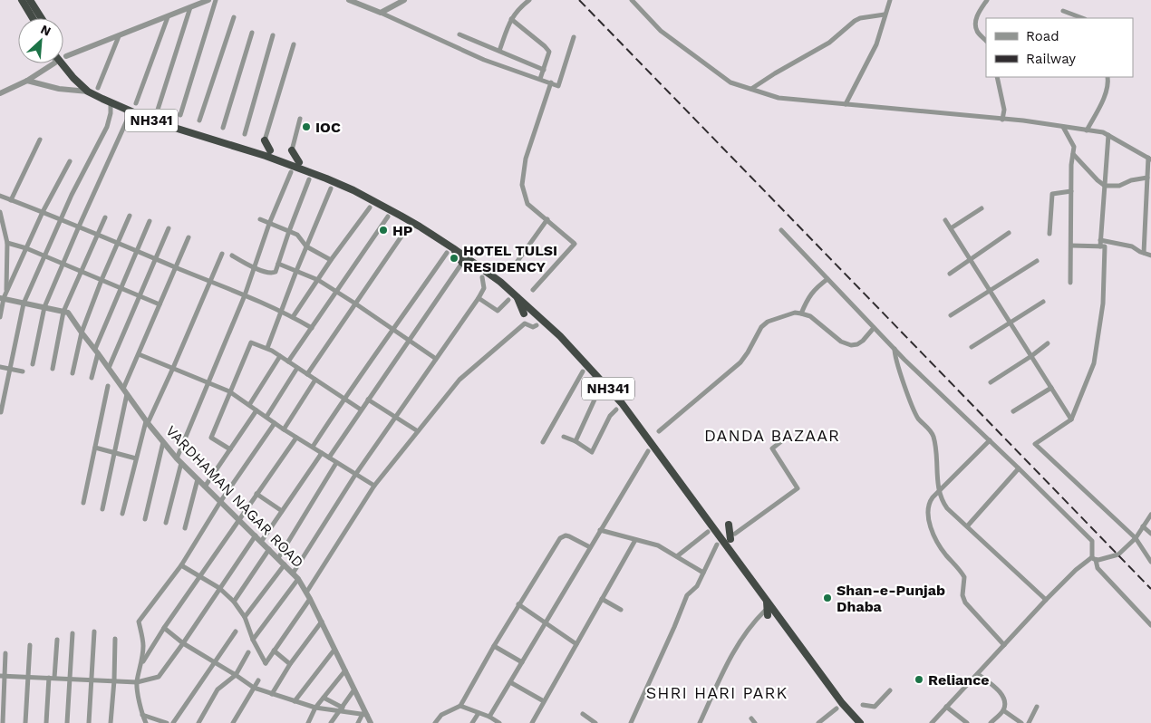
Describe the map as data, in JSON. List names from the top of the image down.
{
  "streets": {
    "highway": ["NH341"],
    "street": ["VARDHAMAN NAGAR ROAD"]
  },
  "districts": ["DANDA BAZAAR", "SHRI HARI PARK"],
  "places": [
    "IOC",
    "HP",
    "HOTEL TULSI RESIDENCY",
    "Shan-e-Punjab Dhaba",
    "Reliance"
  ],
  "legend": ["Road", "Railway"],
  "north": "top right"
}
